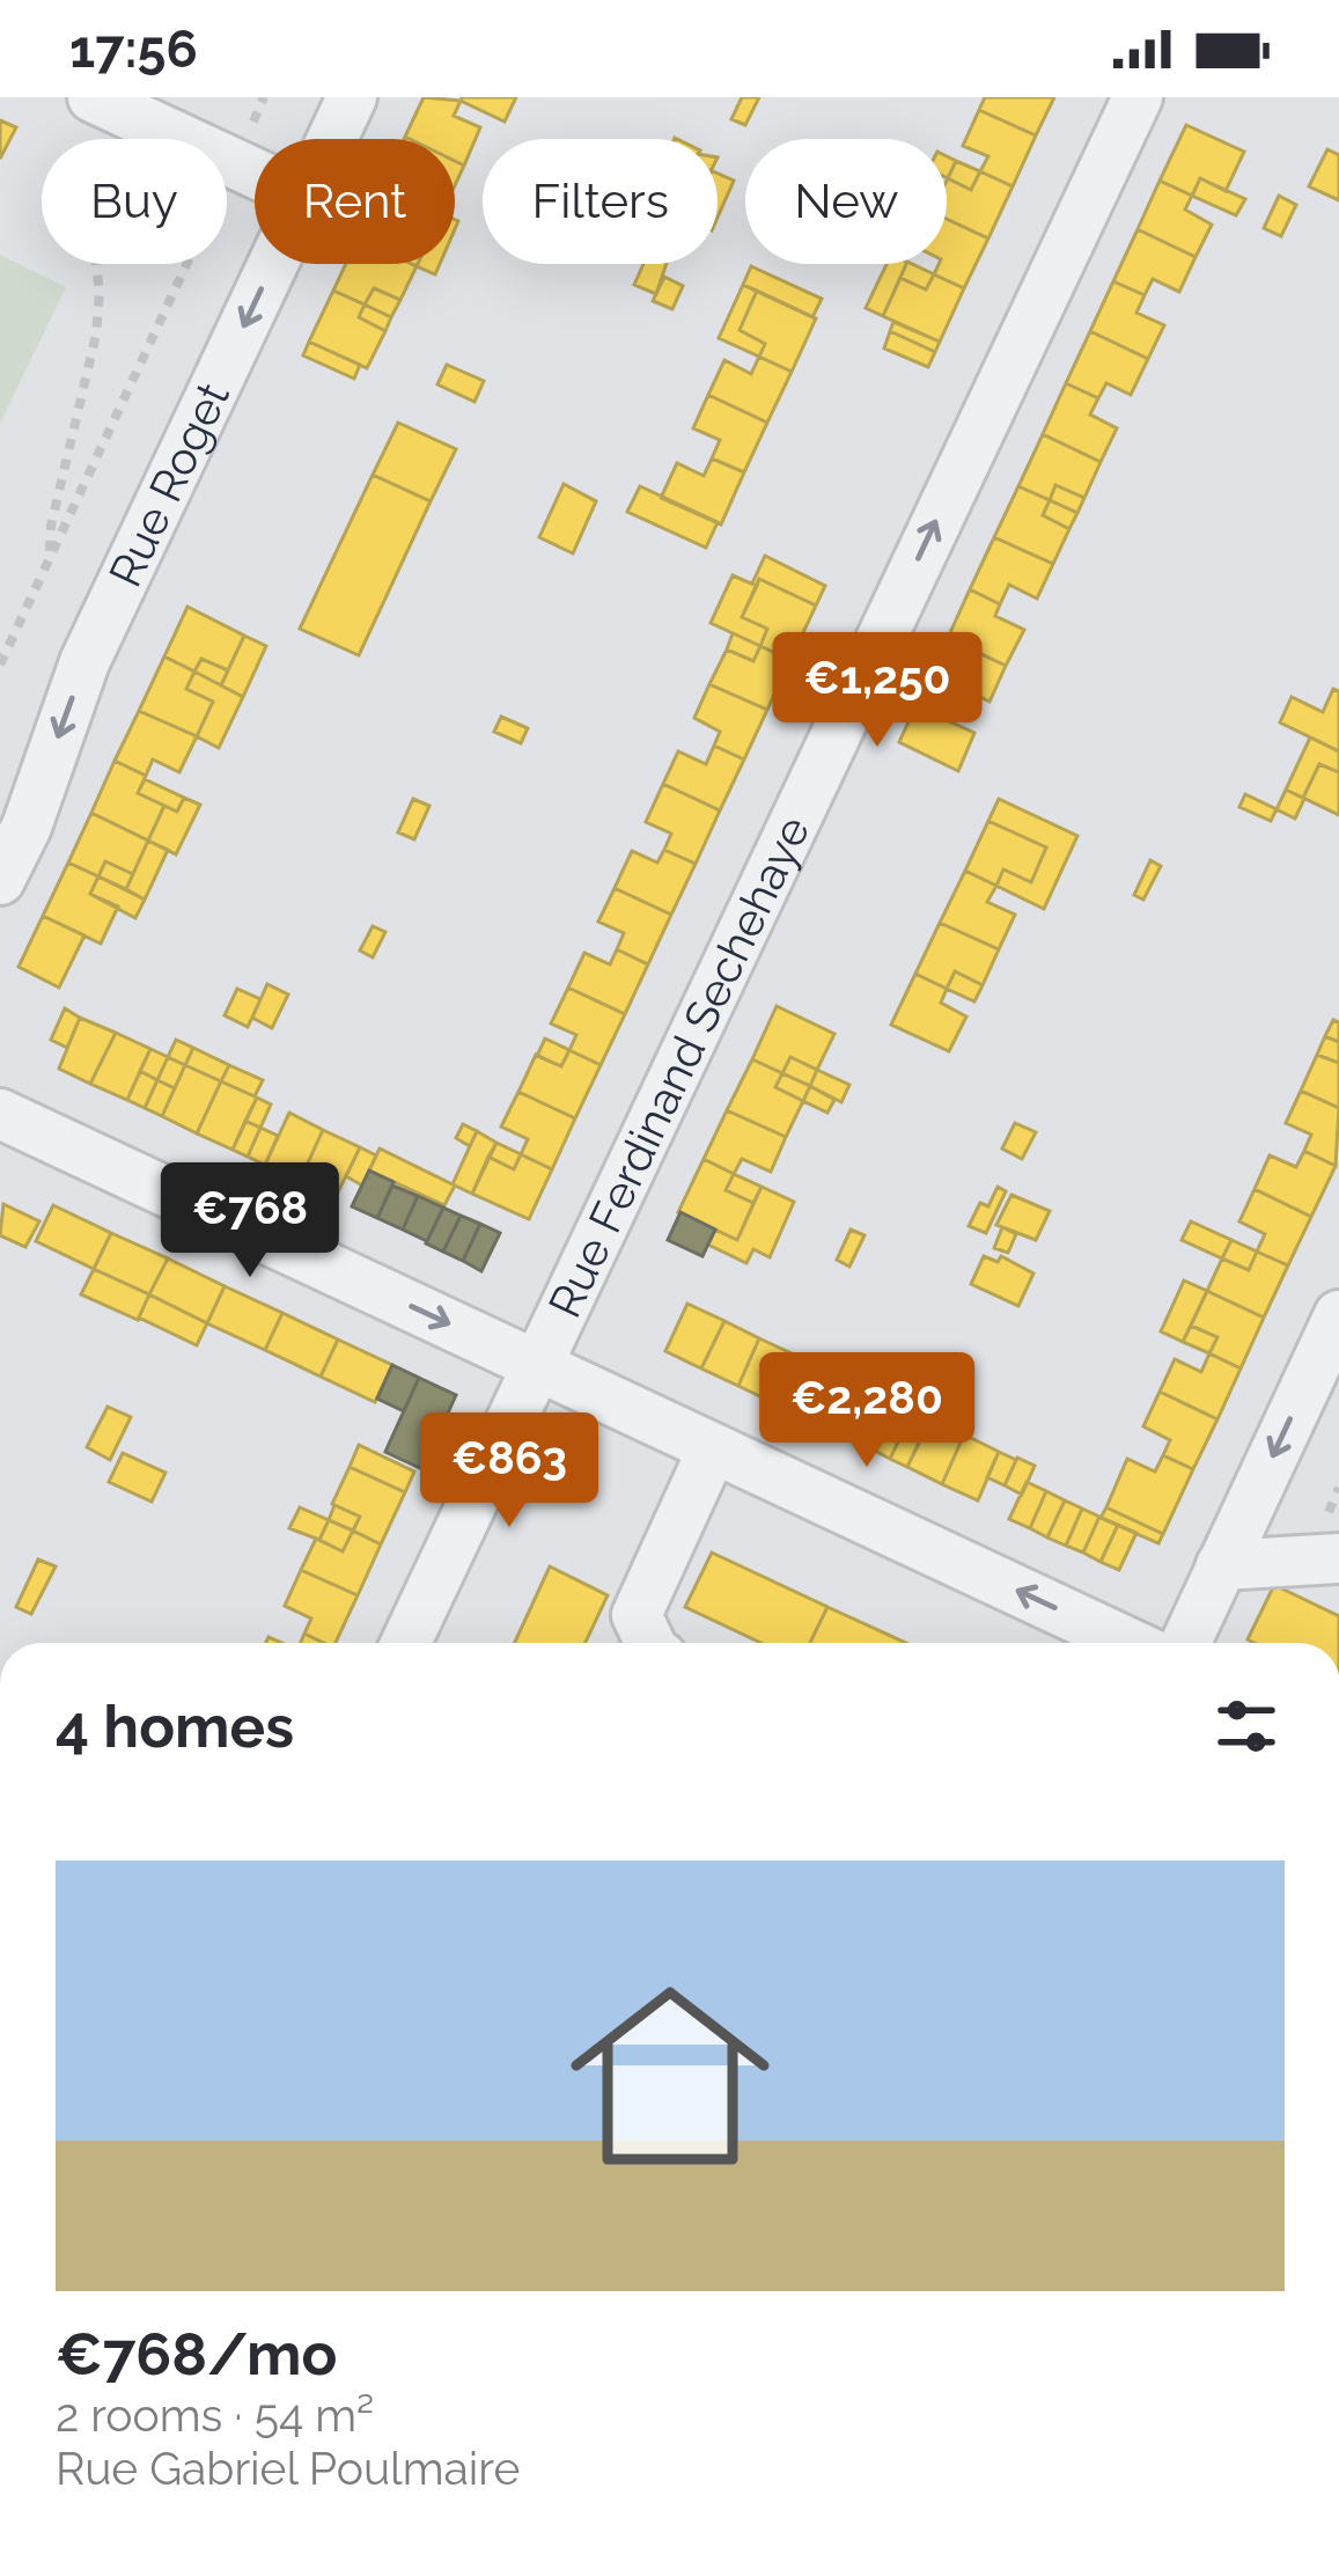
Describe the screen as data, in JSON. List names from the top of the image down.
{
  "streets": {
    "street": ["Rue Roget", "Rue Ferdinand Sechehaye"]
  },
  "one_way": ["Rue Roget", "Rue Ferdinand Sechehaye"],
  "page": {
    "status": "17:56",
    "chip": [
      "Buy",
      "Rent",
      "Filters",
      "New"
    ],
    "price": [
      "€1,250",
      "€768",
      "€2,280",
      "€863"
    ],
    "heading": "4 homes",
    "list": [
      {
        "name": "€768/mo",
        "note": "2 rooms · 54 m² · Rue Gabriel Poulmaire"
      }
    ]
  }
}
